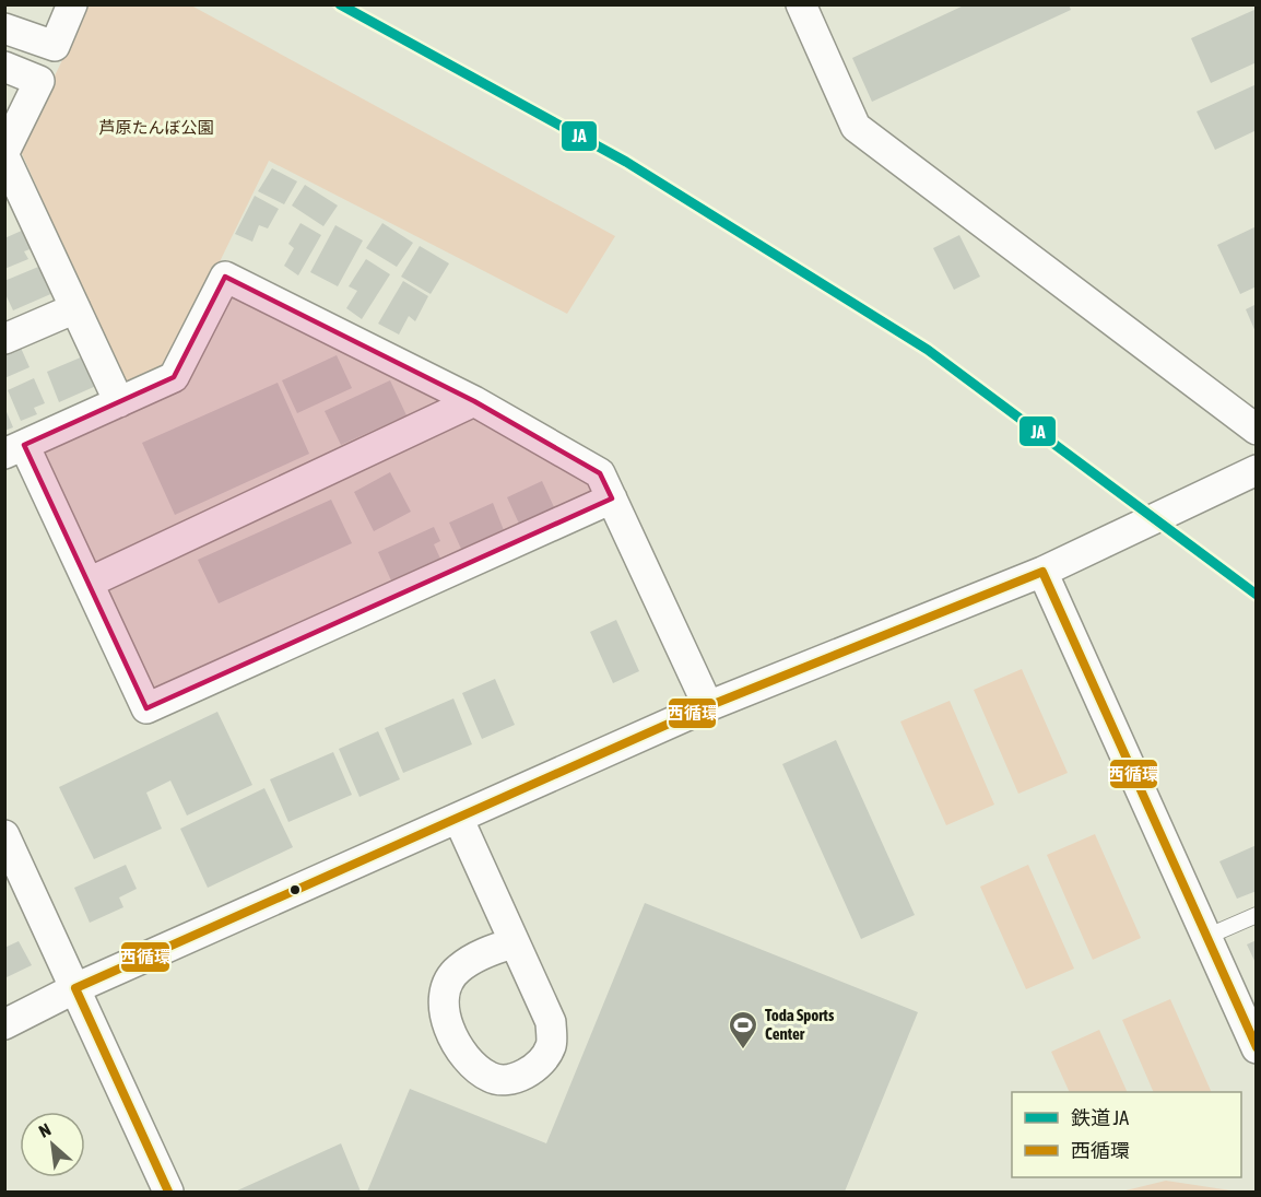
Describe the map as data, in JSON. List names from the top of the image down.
{
  "parks": ["芦原たんぼ公園"],
  "places": {
    "sports": ["Toda Sports Center"]
  },
  "lines": ["rail line JA", "transit line 西循環"],
  "legend": ["鉄道 JA", "西循環"],
  "north": "top left"
}
